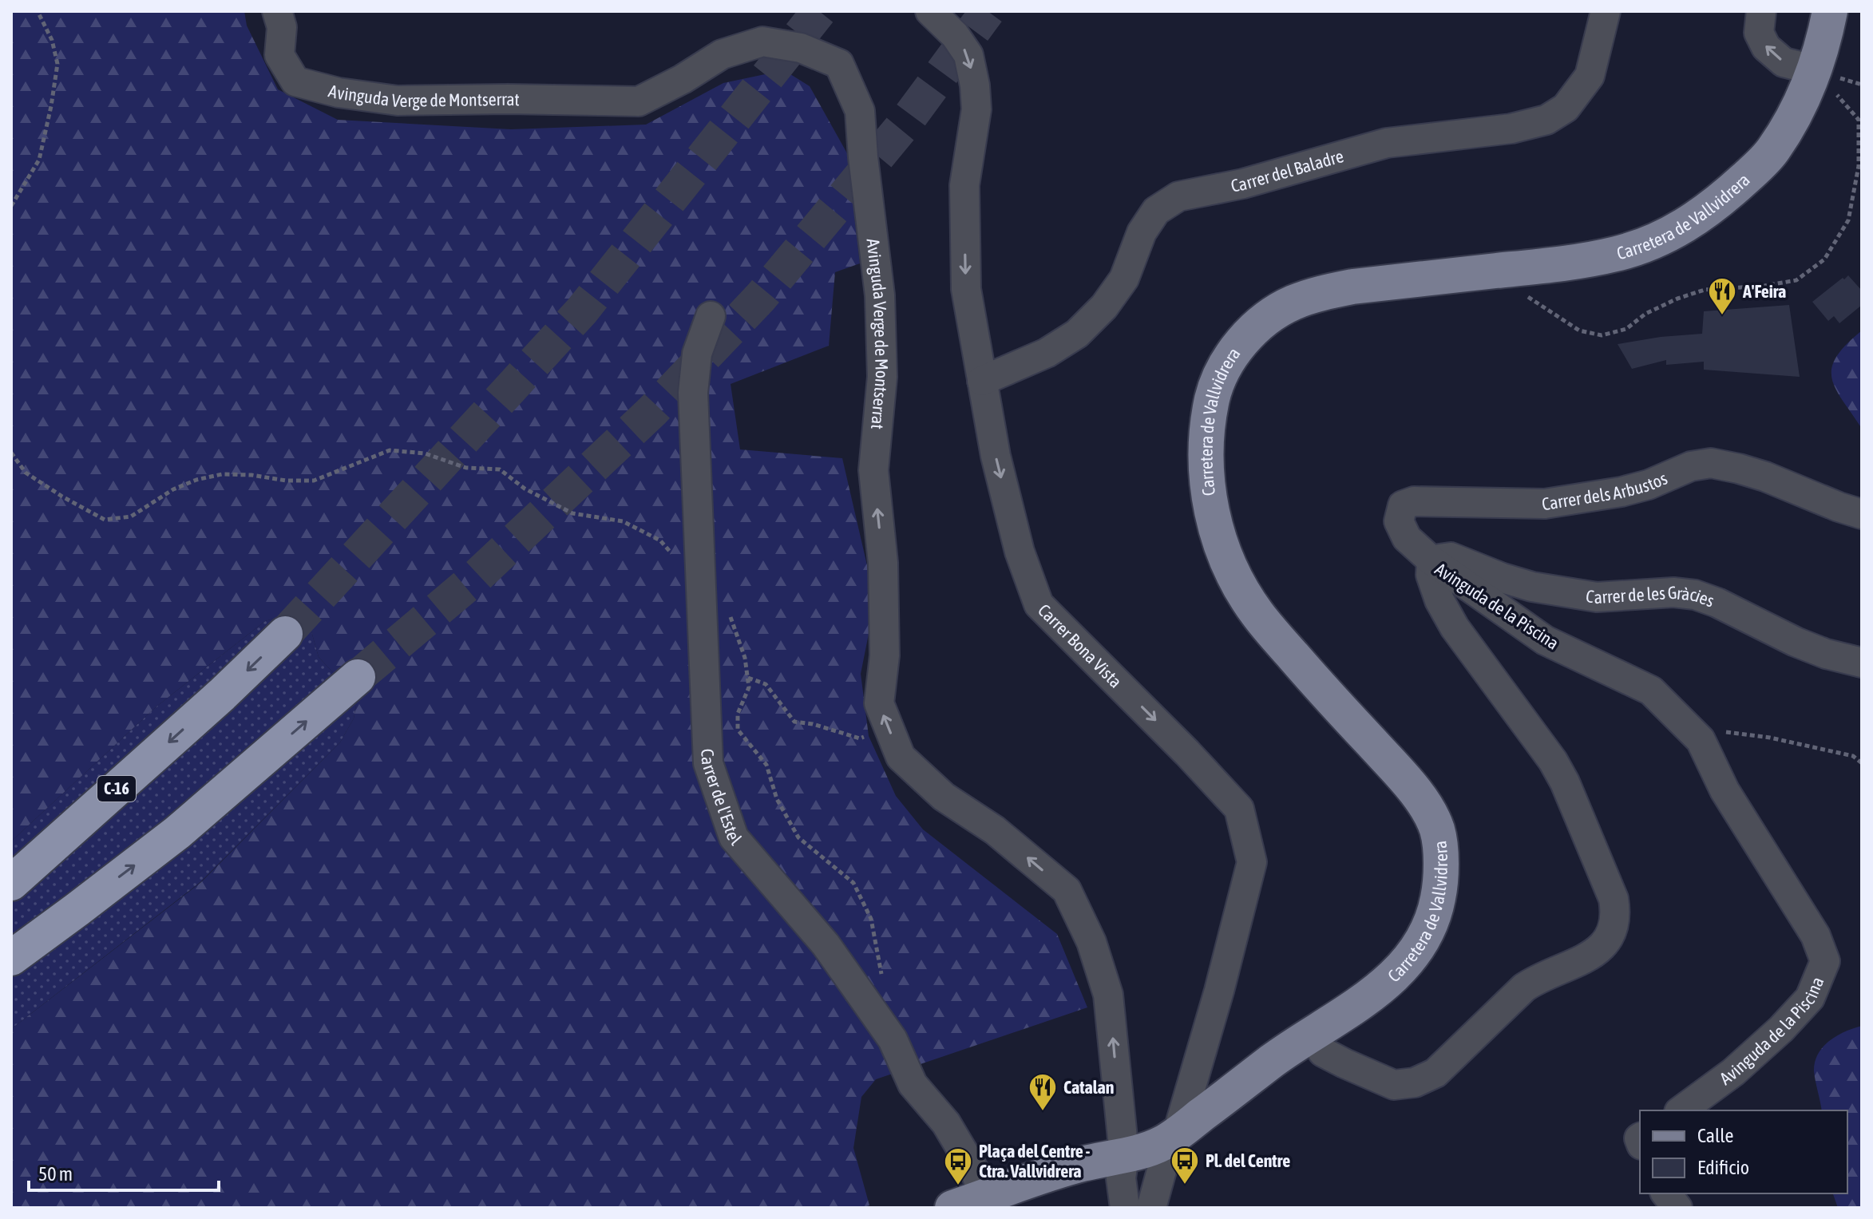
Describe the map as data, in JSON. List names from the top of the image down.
{
  "streets": {
    "highway": ["C-16"],
    "main road": ["Carretera de Vallvidrera"],
    "street": [
      "Avinguda Verge de Montserrat",
      "Carrer del Baladre",
      "Carrer dels Arbustos",
      "Carrer de les Gràcies",
      "Avinguda de la Piscina",
      "Carrer Bona Vista",
      "Carrer de l'Estel"
    ]
  },
  "crossings": [
    ["Avinguda Verge de Montserrat", "Carretera de Vallvidrera"],
    ["Carrer del Baladre", "Carrer Bona Vista"],
    ["Carretera de Vallvidrera", "Avinguda de la Piscina"],
    ["Carretera de Vallvidrera", "Carrer Bona Vista"],
    ["Carretera de Vallvidrera", "Carrer de l'Estel"],
    ["Carrer dels Arbustos", "Carrer de les Gràcies"],
    ["Carrer dels Arbustos", "Avinguda de la Piscina"],
    ["Carrer de les Gràcies", "Avinguda de la Piscina"]
  ],
  "one_way": ["Carrer Bona Vista"],
  "places": {
    "restaurant": ["A'Feira", "Catalan"],
    "bus stop": ["Pl. del Centre", "Plaça del Centre - Ctra. Vallvidrera"]
  },
  "legend": ["Calle", "Edificio"],
  "scale_bar": "50 m"
}
